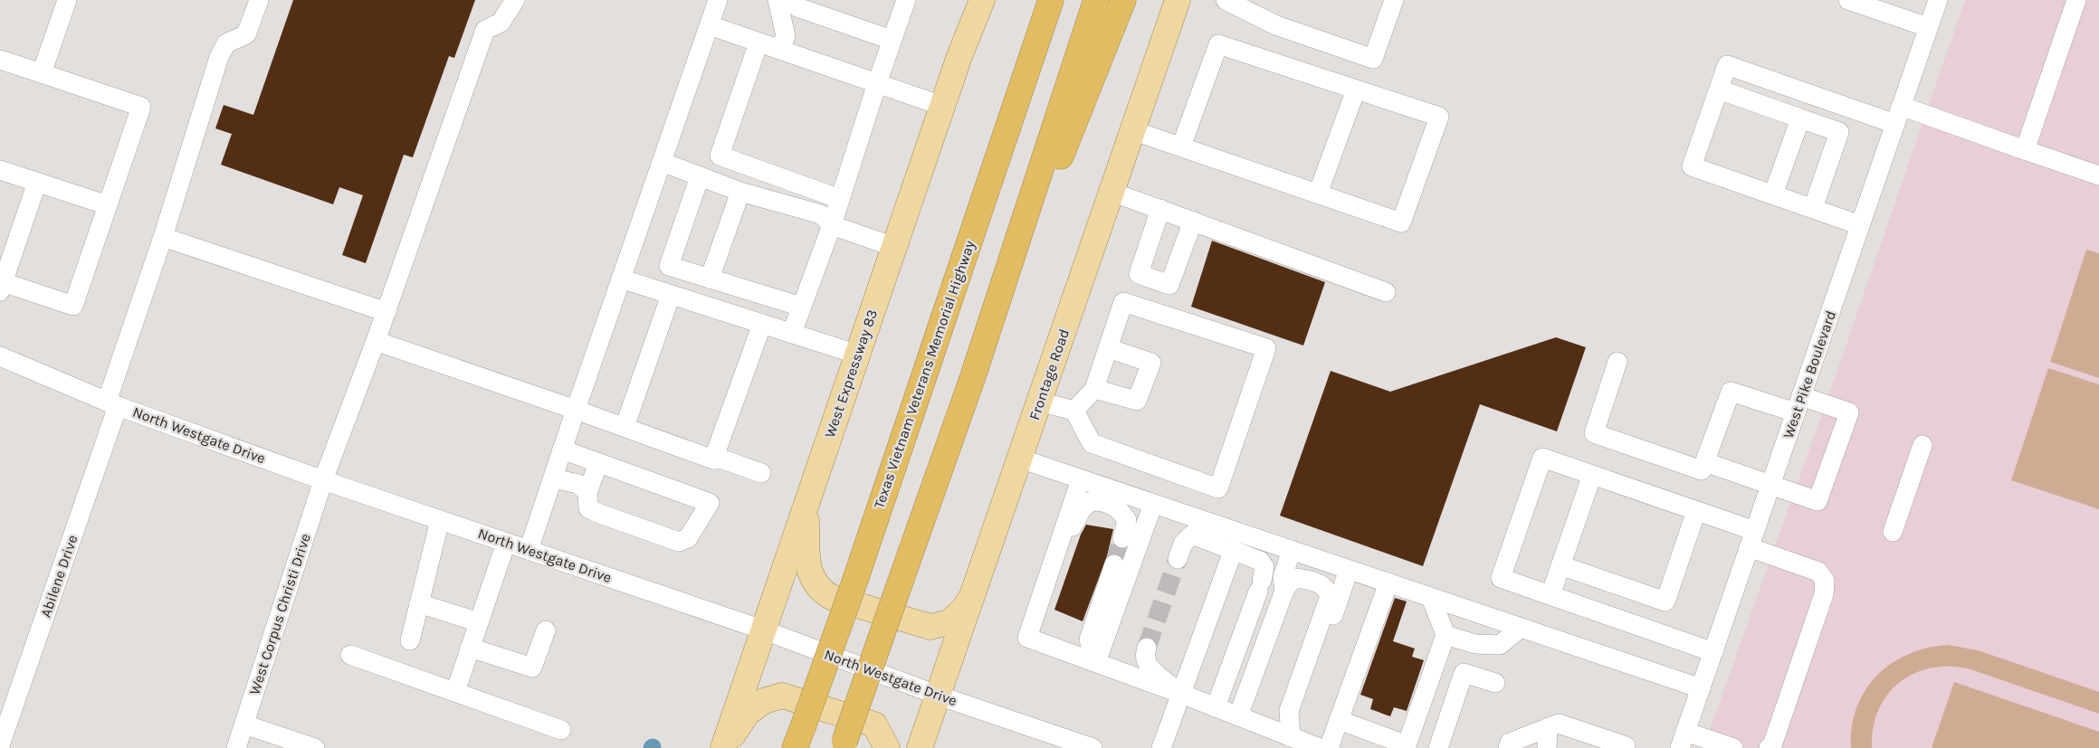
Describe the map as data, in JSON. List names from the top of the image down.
{
  "streets": {
    "highway": ["Texas Vietnam Veterans Memorial Highway"],
    "main road": ["West Expressway 83", "Frontage Road"],
    "street": [
      "West Pike Boulevard",
      "North Westgate Drive",
      "Abilene Drive",
      "West Corpus Christi Drive"
    ]
  },
  "crossings": [
    ["West Expressway 83", "North Westgate Drive"],
    ["Frontage Road", "North Westgate Drive"],
    ["North Westgate Drive", "Abilene Drive"],
    ["North Westgate Drive", "West Corpus Christi Drive"]
  ]
}
